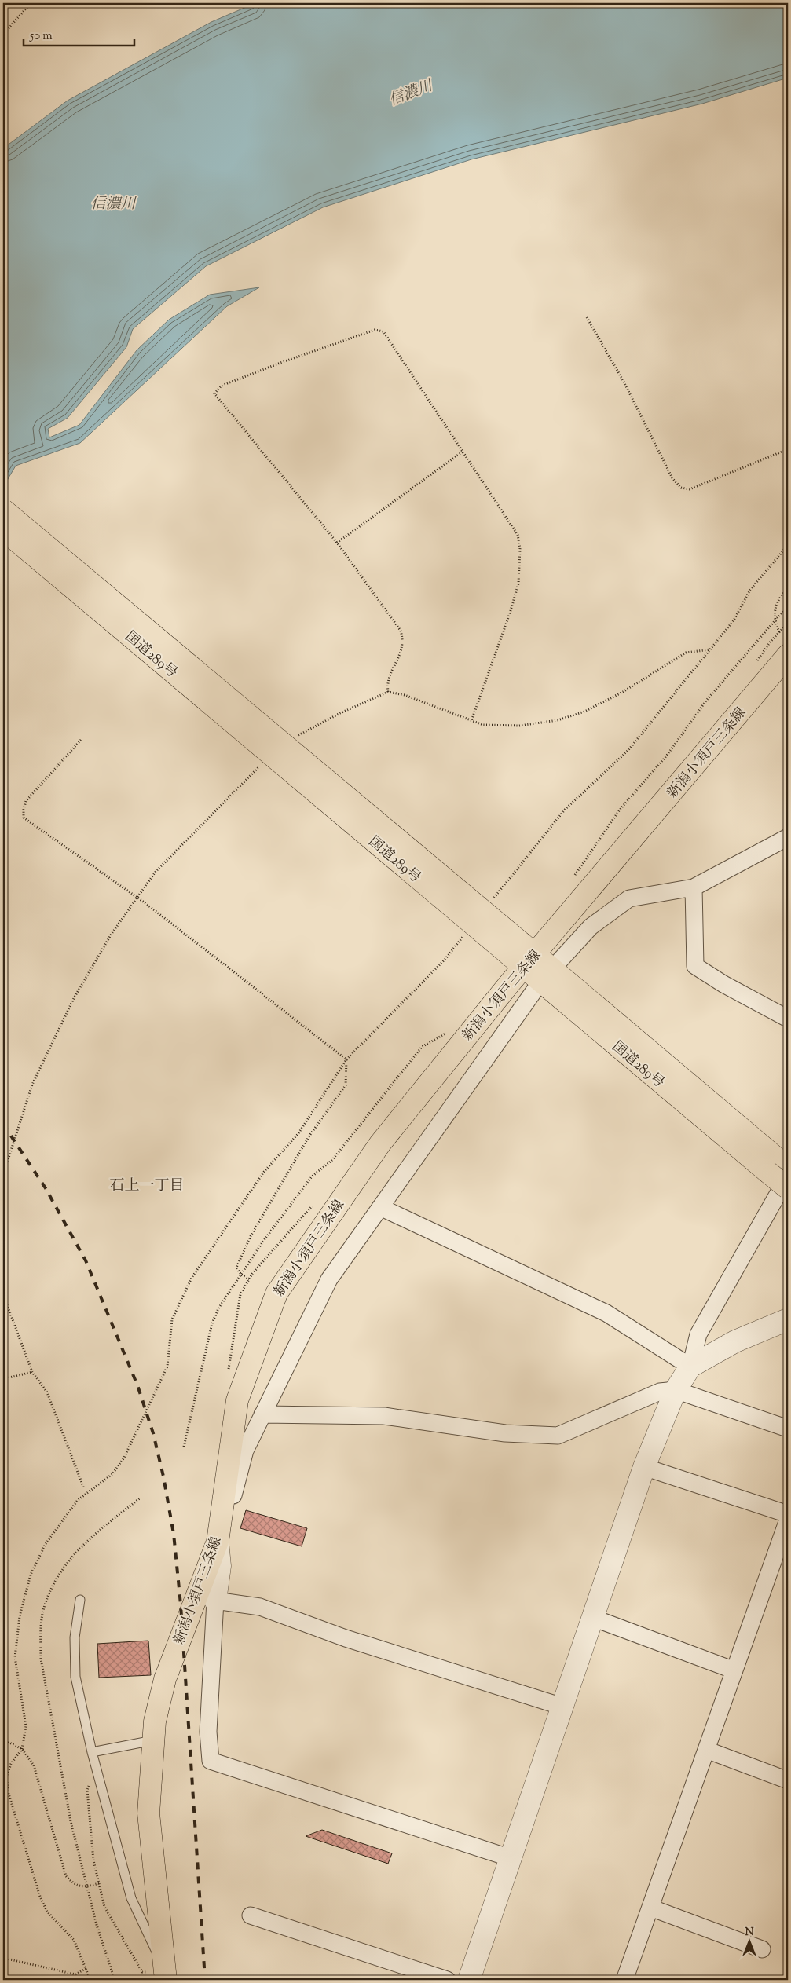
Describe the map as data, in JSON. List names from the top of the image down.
{
  "streets": {
    "main road": ["国道289号", "新潟小須戸三条線"]
  },
  "crossings": [
    ["国道289号", "新潟小須戸三条線"]
  ],
  "districts": ["石上一丁目"],
  "water": ["信濃川"],
  "scale_bar": "50 m",
  "north": "top"
}
